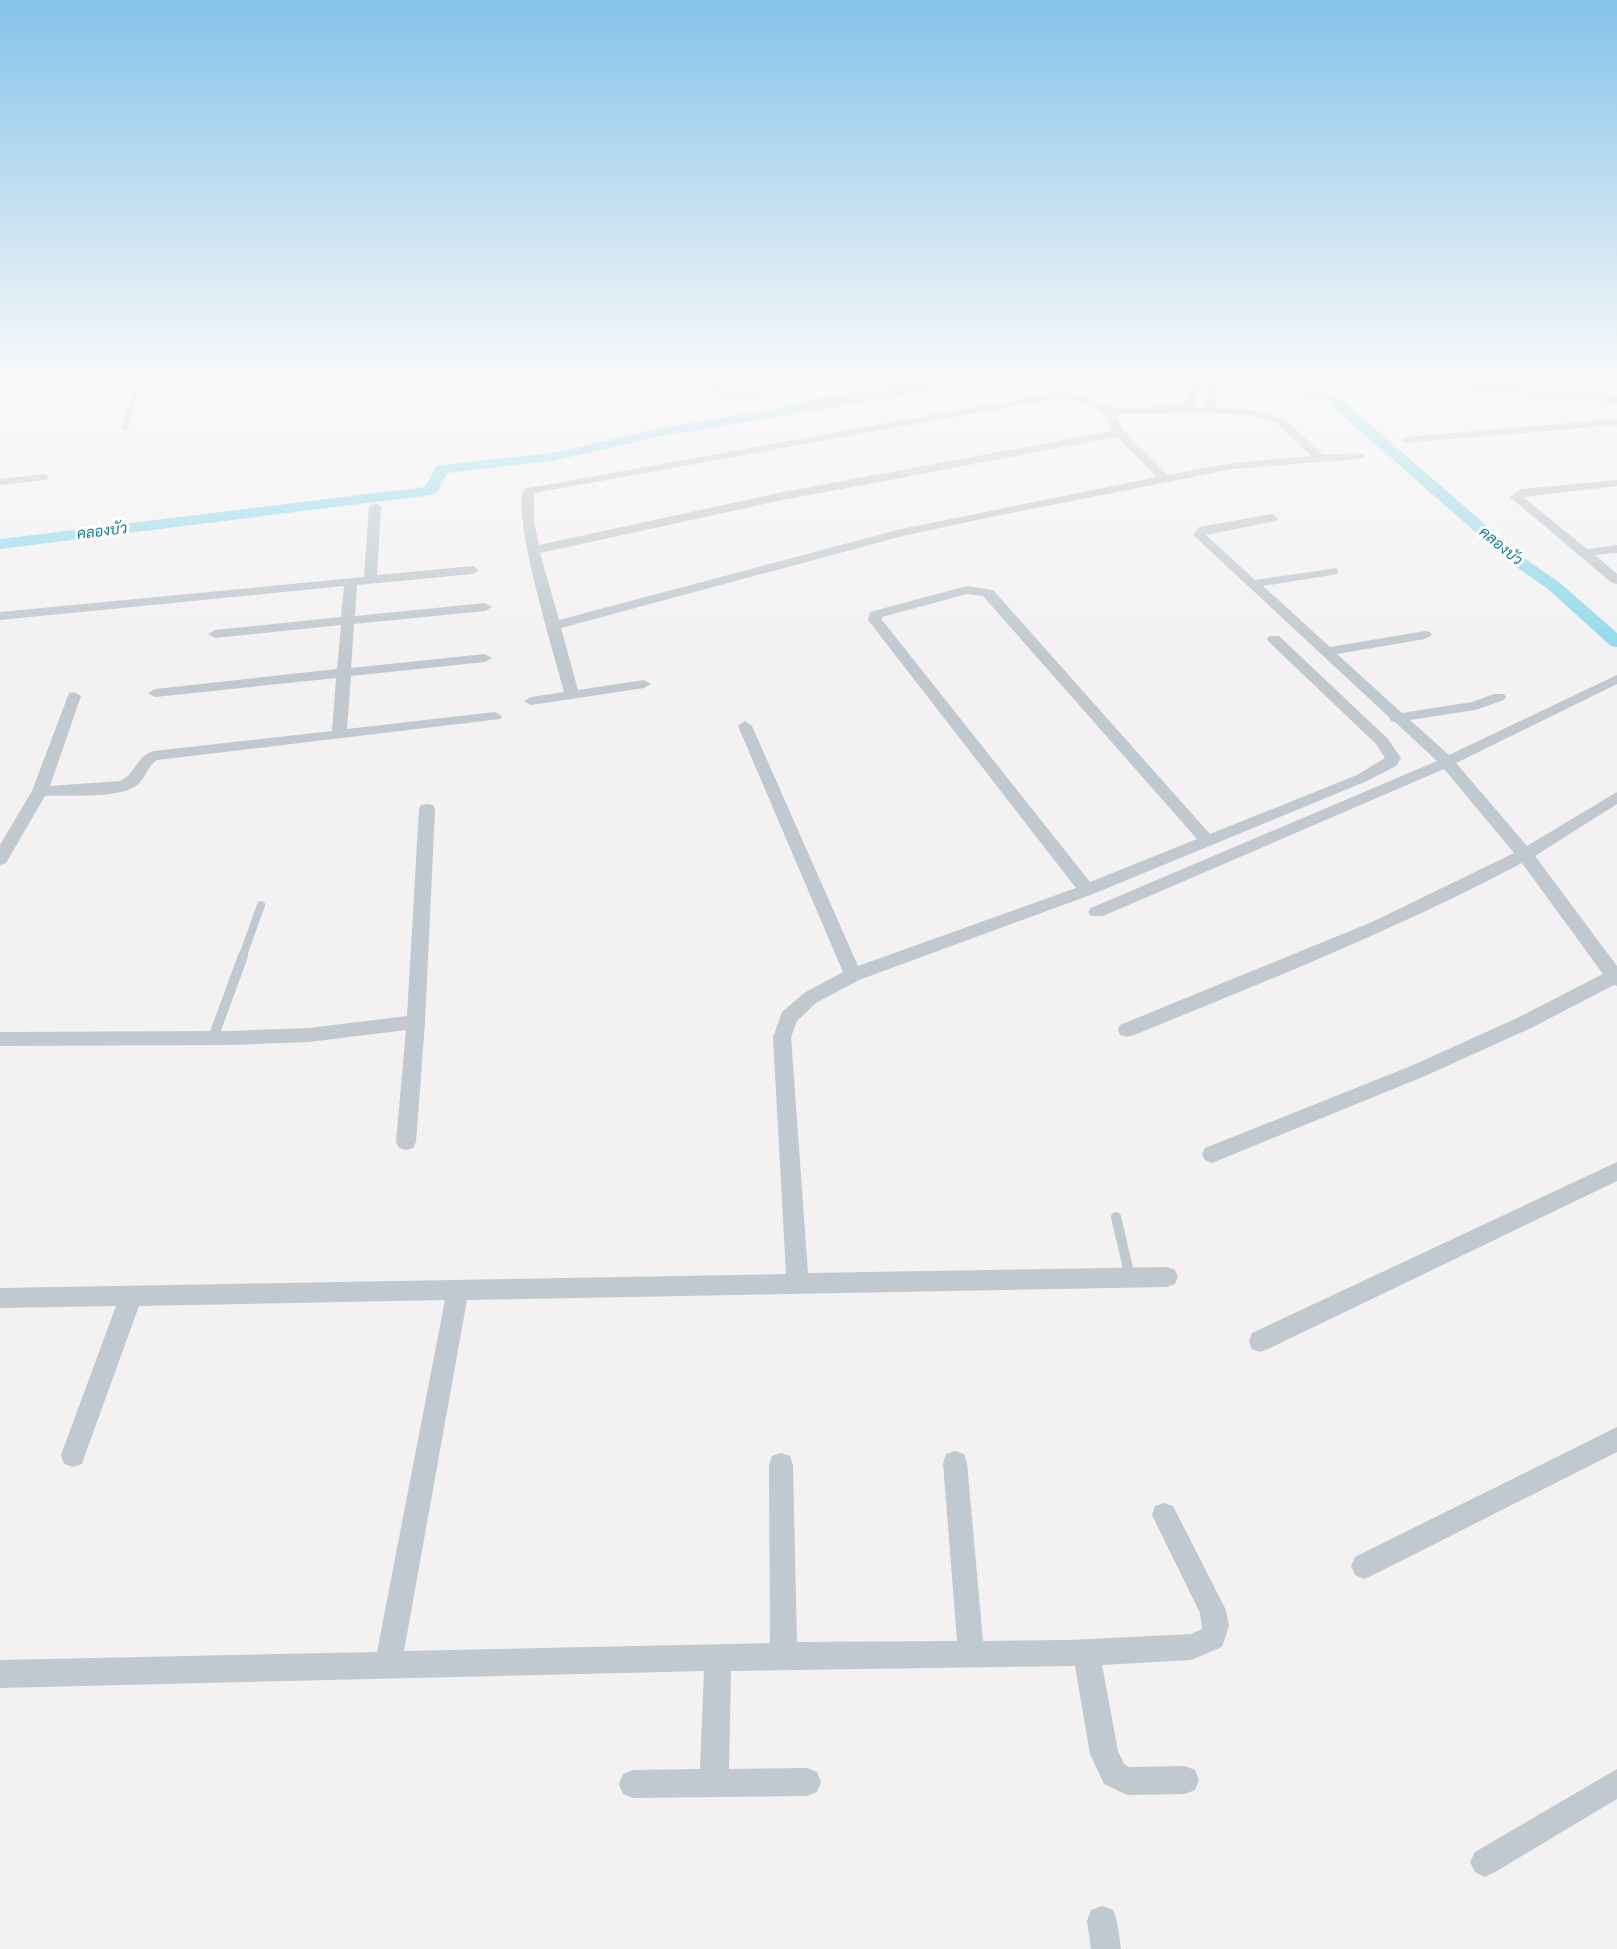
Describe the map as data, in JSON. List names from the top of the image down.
{
  "water": ["คลองบัว"]
}
